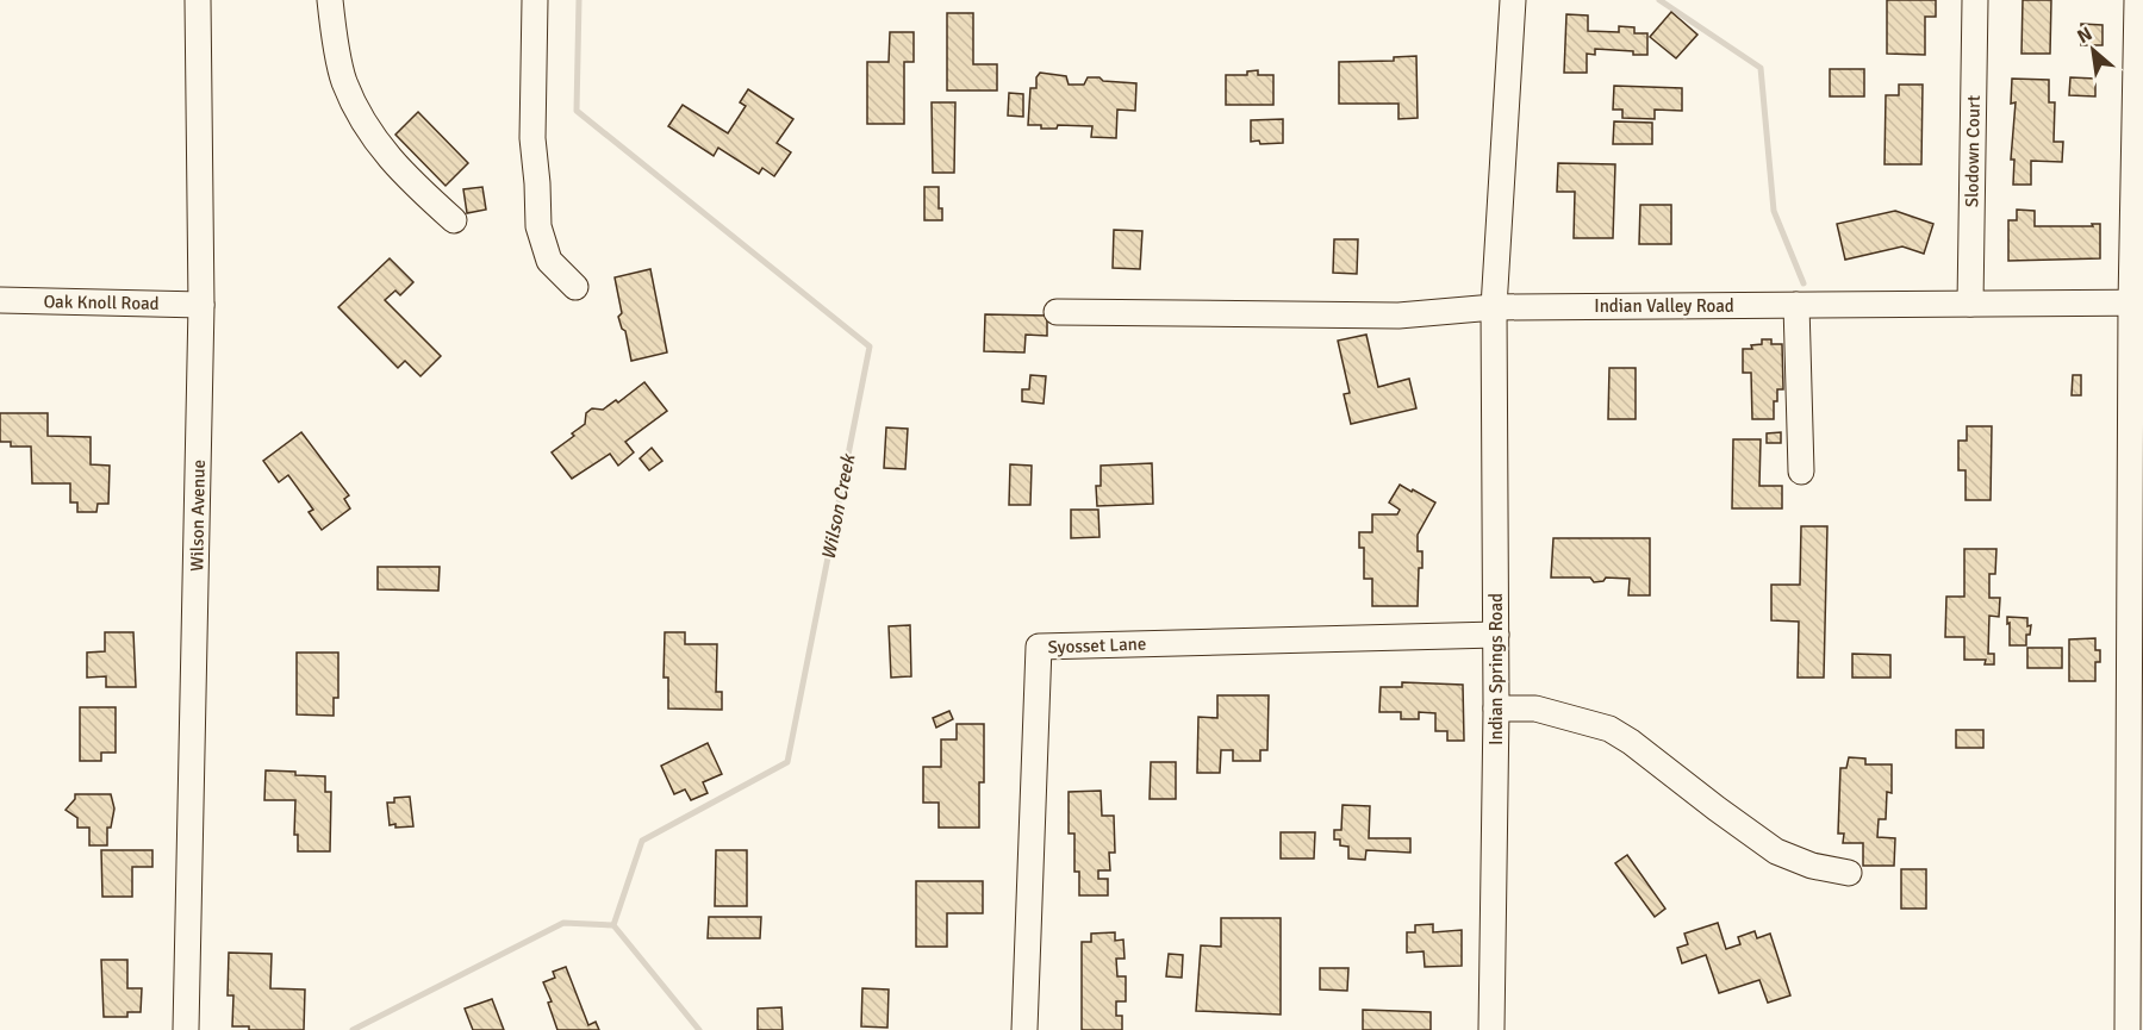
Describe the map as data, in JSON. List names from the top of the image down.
{
  "streets": {
    "street": [
      "Slodown Court",
      "Oak Knoll Road",
      "Indian Valley Road",
      "Wilson Avenue",
      "Syosset Lane",
      "Indian Springs Road"
    ]
  },
  "crossings": [
    ["Slodown Court", "Indian Valley Road"],
    ["Oak Knoll Road", "Wilson Avenue"],
    ["Indian Valley Road", "Indian Springs Road"],
    ["Syosset Lane", "Indian Springs Road"]
  ],
  "water": ["Wilson Creek"],
  "north": "top left"
}
